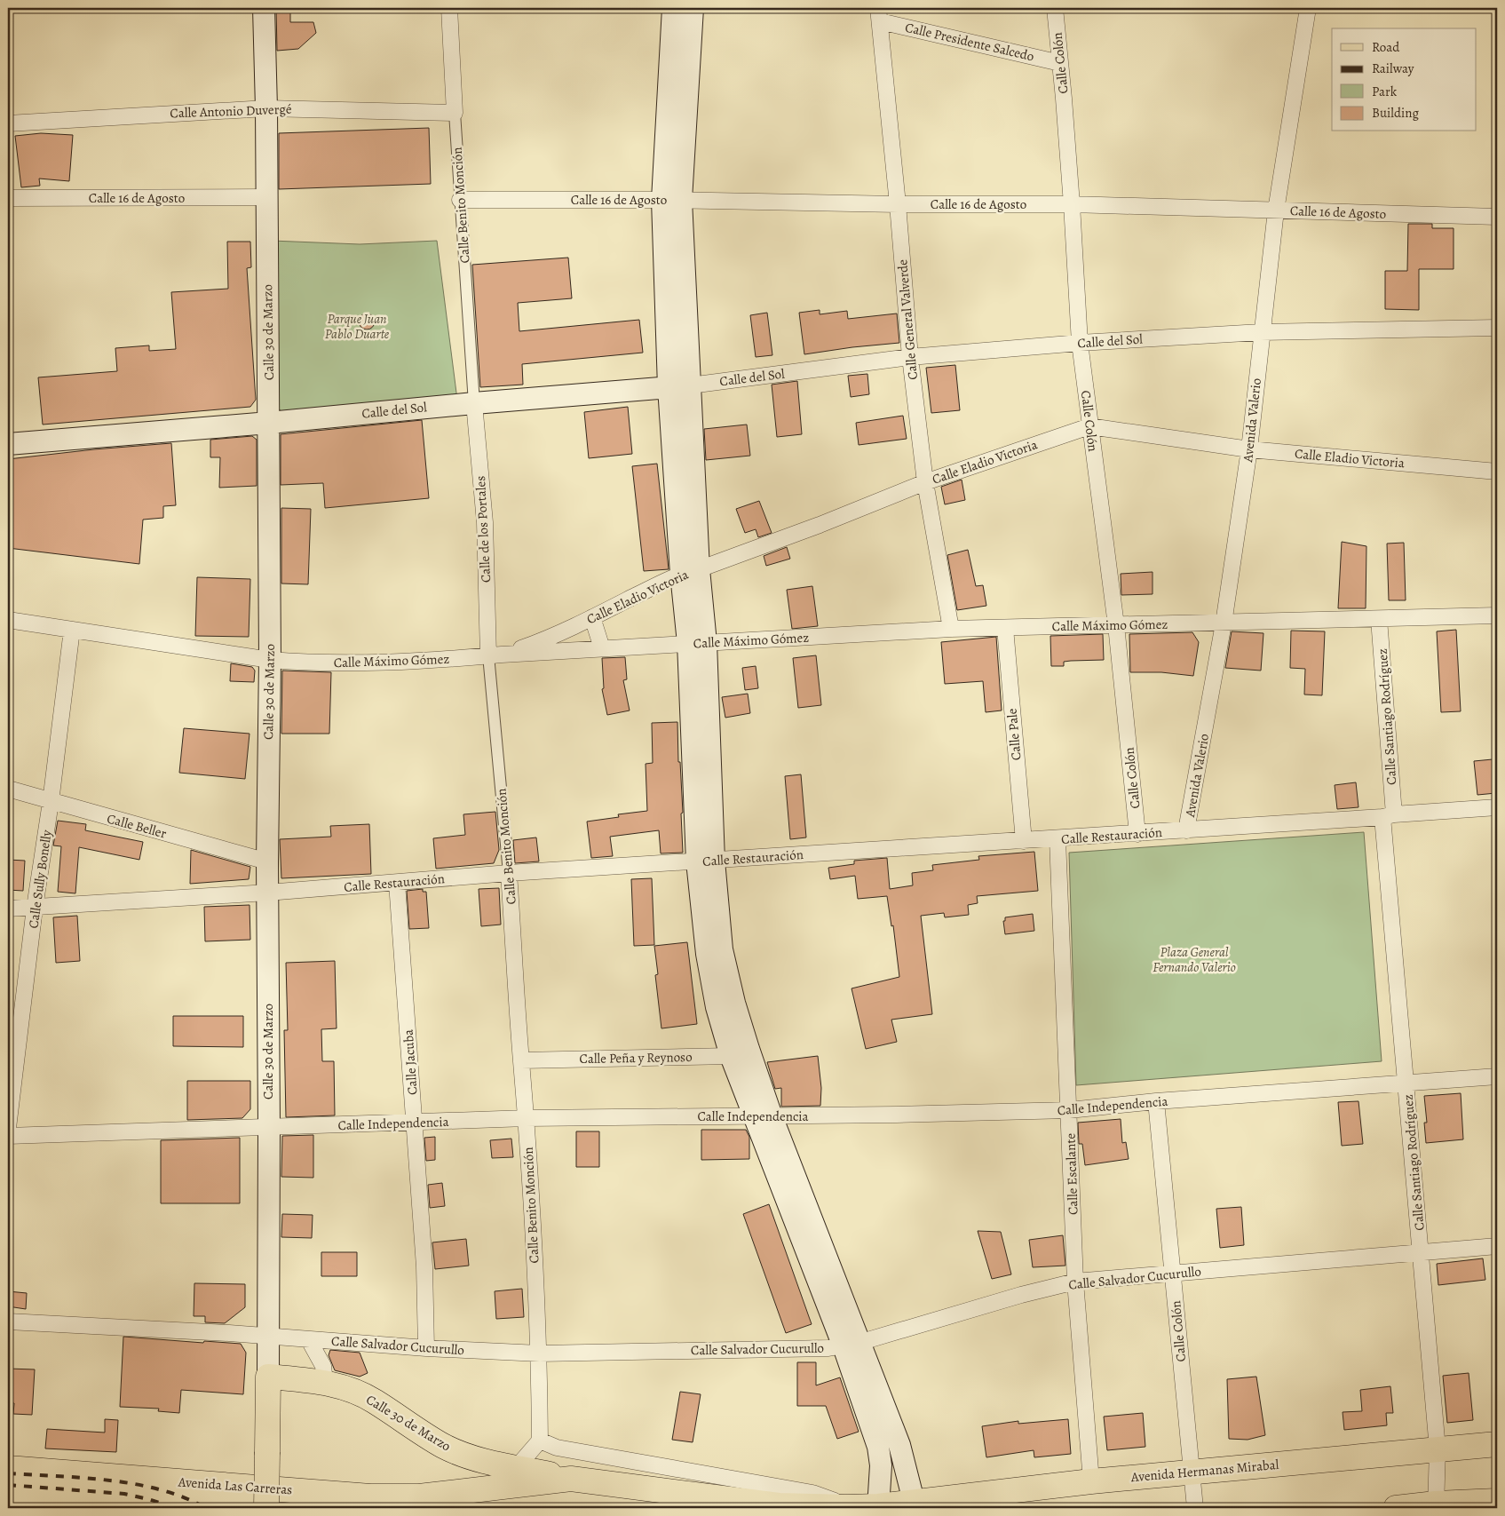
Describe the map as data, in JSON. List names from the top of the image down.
{
  "streets": {
    "main road": [
      "Calle 30 de Marzo",
      "Calle del Sol",
      "Avenida Hermanas Mirabal",
      "Avenida Las Carreras"
    ],
    "street": [
      "Calle Presidente Salcedo",
      "Calle Colón",
      "Calle Antonio Duvergé",
      "Calle 16 de Agosto",
      "Calle Benito Monción",
      "Calle General Valverde",
      "Avenida Valerio",
      "Calle Eladio Victoria",
      "Calle de los Portales",
      "Calle Máximo Gómez",
      "Calle Santiago Rodríguez",
      "Calle Pale",
      "Calle Beller",
      "Calle Restauración",
      "Calle Sully Bonelly",
      "Calle Peña y Reynoso",
      "Calle Jacuba",
      "Calle Independencia",
      "Calle Escalante",
      "Calle Salvador Cucurullo"
    ]
  },
  "crossings": [
    ["Calle Presidente Salcedo", "Calle Colón"],
    ["Calle Presidente Salcedo", "Calle General Valverde"],
    ["Calle Colón", "Calle 16 de Agosto"],
    ["Calle Colón", "Calle del Sol"],
    ["Calle Colón", "Calle Eladio Victoria"],
    ["Calle Colón", "Calle Máximo Gómez"],
    ["Calle Colón", "Calle Restauración"],
    ["Calle Colón", "Calle Independencia"],
    ["Calle Colón", "Calle Salvador Cucurullo"],
    ["Calle Colón", "Avenida Hermanas Mirabal"],
    ["Calle Antonio Duvergé", "Calle Benito Monción"],
    ["Calle Antonio Duvergé", "Calle 30 de Marzo"],
    ["Calle 16 de Agosto", "Calle Benito Monción"],
    ["Calle 16 de Agosto", "Calle General Valverde"],
    ["Calle 16 de Agosto", "Calle 30 de Marzo"],
    ["Calle 16 de Agosto", "Avenida Valerio"],
    ["Calle Benito Monción", "Calle del Sol"],
    ["Calle Benito Monción", "Calle Eladio Victoria"],
    ["Calle Benito Monción", "Calle de los Portales"],
    ["Calle Benito Monción", "Calle Máximo Gómez"],
    ["Calle Benito Monción", "Calle Restauración"],
    ["Calle Benito Monción", "Calle Peña y Reynoso"],
    ["Calle Benito Monción", "Calle Independencia"],
    ["Calle Benito Monción", "Calle Salvador Cucurullo"],
    ["Calle General Valverde", "Calle del Sol"],
    ["Calle General Valverde", "Calle Eladio Victoria"],
    ["Calle General Valverde", "Calle Máximo Gómez"],
    ["Calle 30 de Marzo", "Calle del Sol"],
    ["Calle 30 de Marzo", "Calle Máximo Gómez"],
    ["Calle 30 de Marzo", "Calle Beller"],
    ["Calle 30 de Marzo", "Calle Restauración"],
    ["Calle 30 de Marzo", "Calle Independencia"],
    ["Calle 30 de Marzo", "Calle Salvador Cucurullo"],
    ["Calle 30 de Marzo", "Avenida Las Carreras"],
    ["Calle del Sol", "Avenida Valerio"],
    ["Calle del Sol", "Calle de los Portales"],
    ["Avenida Valerio", "Calle Eladio Victoria"],
    ["Avenida Valerio", "Calle Máximo Gómez"],
    ["Avenida Valerio", "Calle Restauración"],
    ["Calle Eladio Victoria", "Calle de los Portales"],
    ["Calle Eladio Victoria", "Calle Máximo Gómez"],
    ["Calle de los Portales", "Calle Máximo Gómez"],
    ["Calle Máximo Gómez", "Calle Santiago Rodríguez"],
    ["Calle Máximo Gómez", "Calle Pale"],
    ["Calle Máximo Gómez", "Calle Sully Bonelly"],
    ["Calle Santiago Rodríguez", "Calle Restauración"],
    ["Calle Santiago Rodríguez", "Calle Independencia"],
    ["Calle Santiago Rodríguez", "Calle Salvador Cucurullo"],
    ["Calle Santiago Rodríguez", "Avenida Hermanas Mirabal"],
    ["Calle Pale", "Calle Restauración"],
    ["Calle Beller", "Calle Sully Bonelly"],
    ["Calle Restauración", "Calle Sully Bonelly"],
    ["Calle Restauración", "Calle Jacuba"],
    ["Calle Restauración", "Calle Escalante"],
    ["Calle Jacuba", "Calle Independencia"],
    ["Calle Jacuba", "Calle Salvador Cucurullo"],
    ["Calle Independencia", "Calle Escalante"],
    ["Calle Escalante", "Calle Salvador Cucurullo"],
    ["Calle Escalante", "Avenida Hermanas Mirabal"],
    ["Avenida Hermanas Mirabal", "Avenida Las Carreras"]
  ],
  "parks": ["Parque Juan Pablo Duarte", "Plaza General Fernando Valerio"],
  "legend": [
    "Road",
    "Railway",
    "Park",
    "Building"
  ]
}
